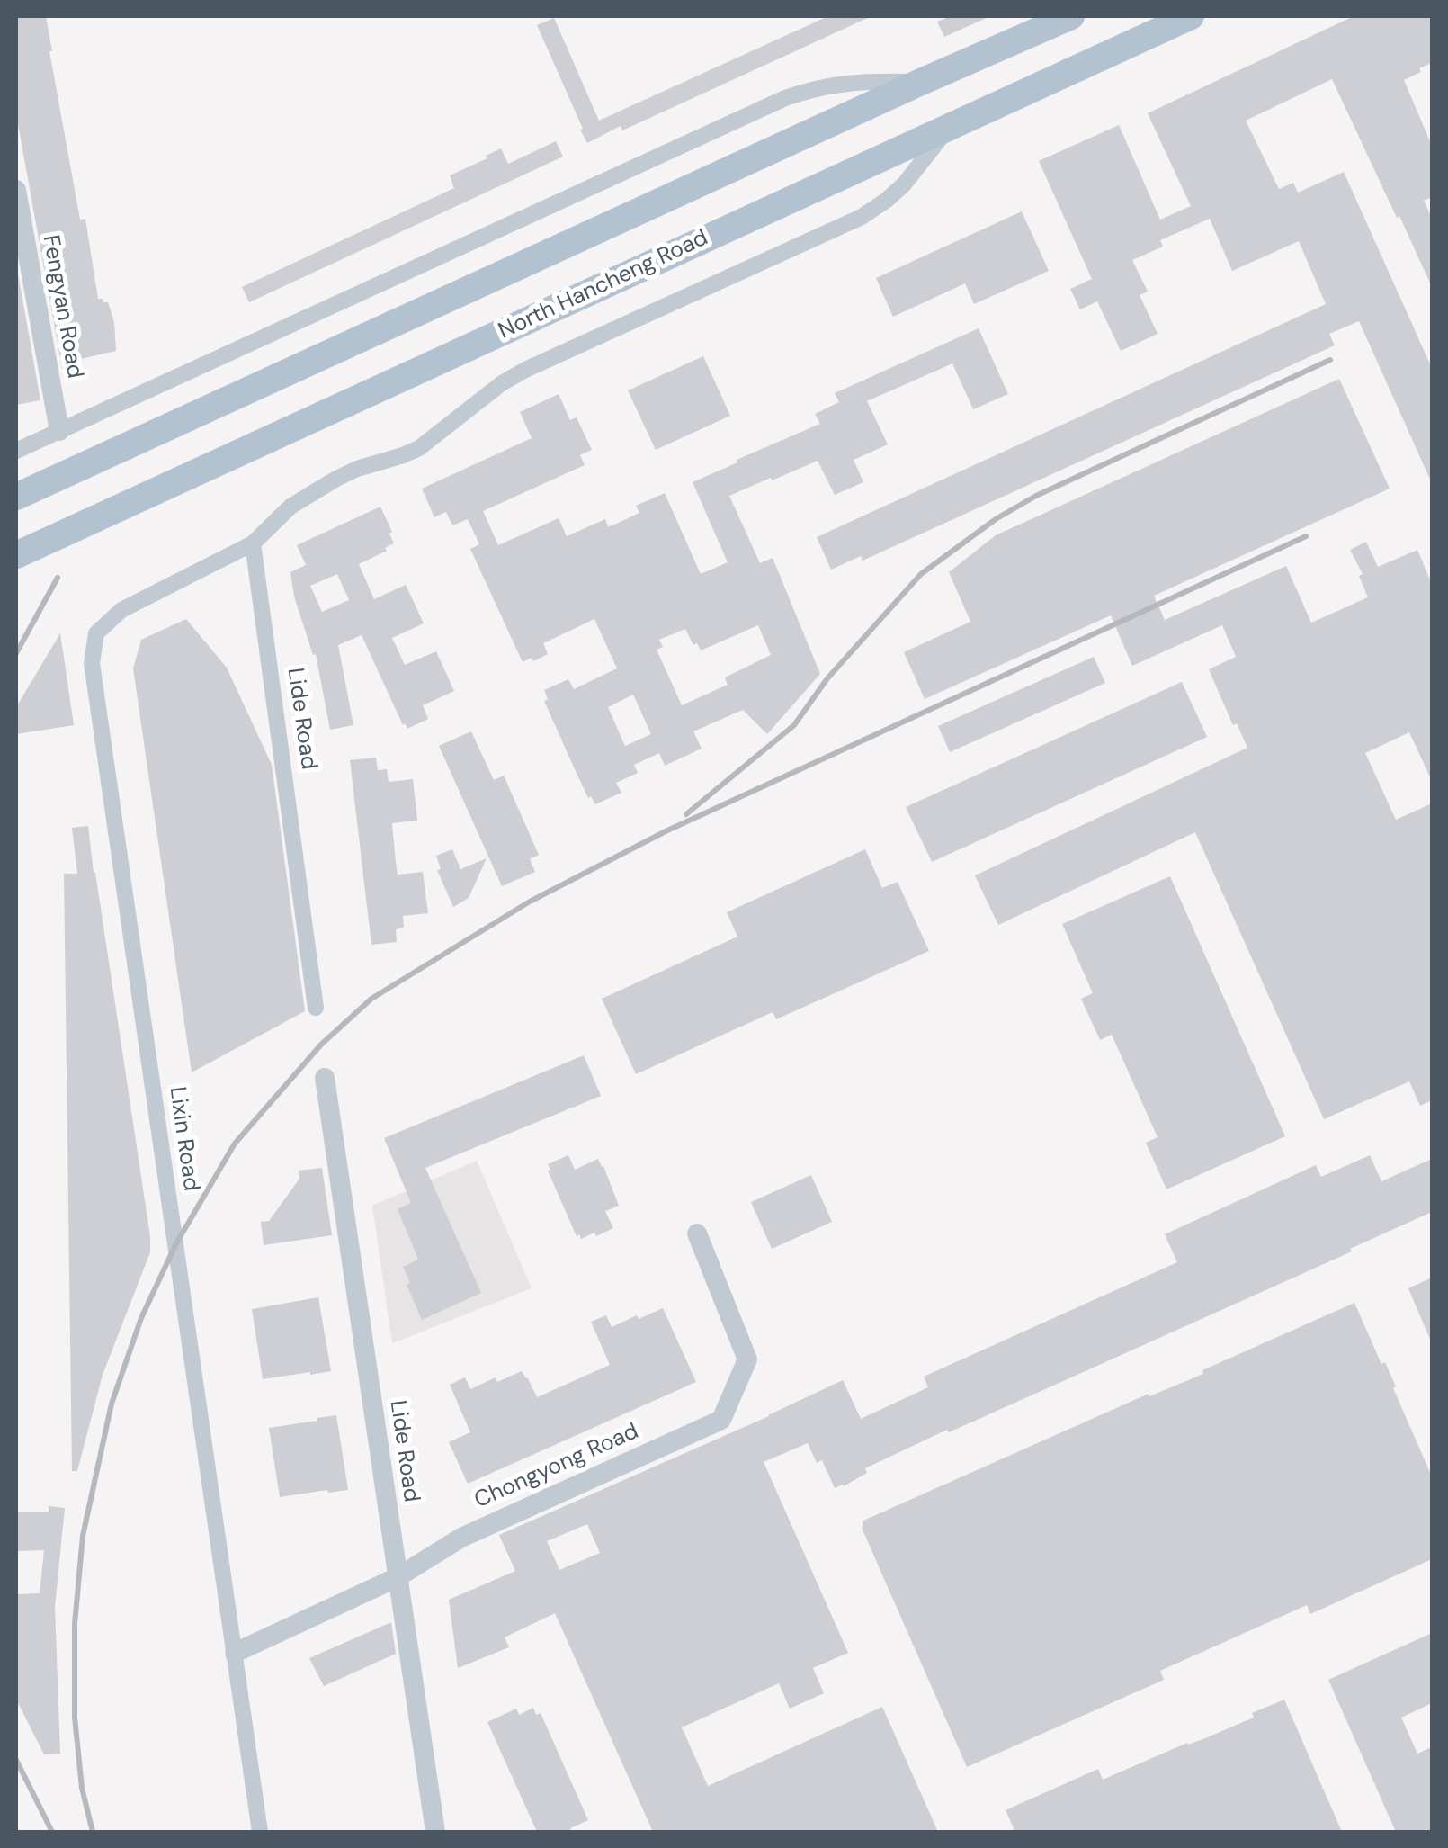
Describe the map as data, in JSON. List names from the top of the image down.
{
  "streets": {
    "main road": ["North Hancheng Road"],
    "street": [
      "Fengyan Road",
      "Lide Road",
      "Lixin Road",
      "Chongyong Road"
    ]
  },
  "crossings": [
    ["North Hancheng Road", "Lixin Road"],
    ["Lide Road", "Lixin Road"],
    ["Lide Road", "Chongyong Road"],
    ["Lixin Road", "Chongyong Road"]
  ]
}
